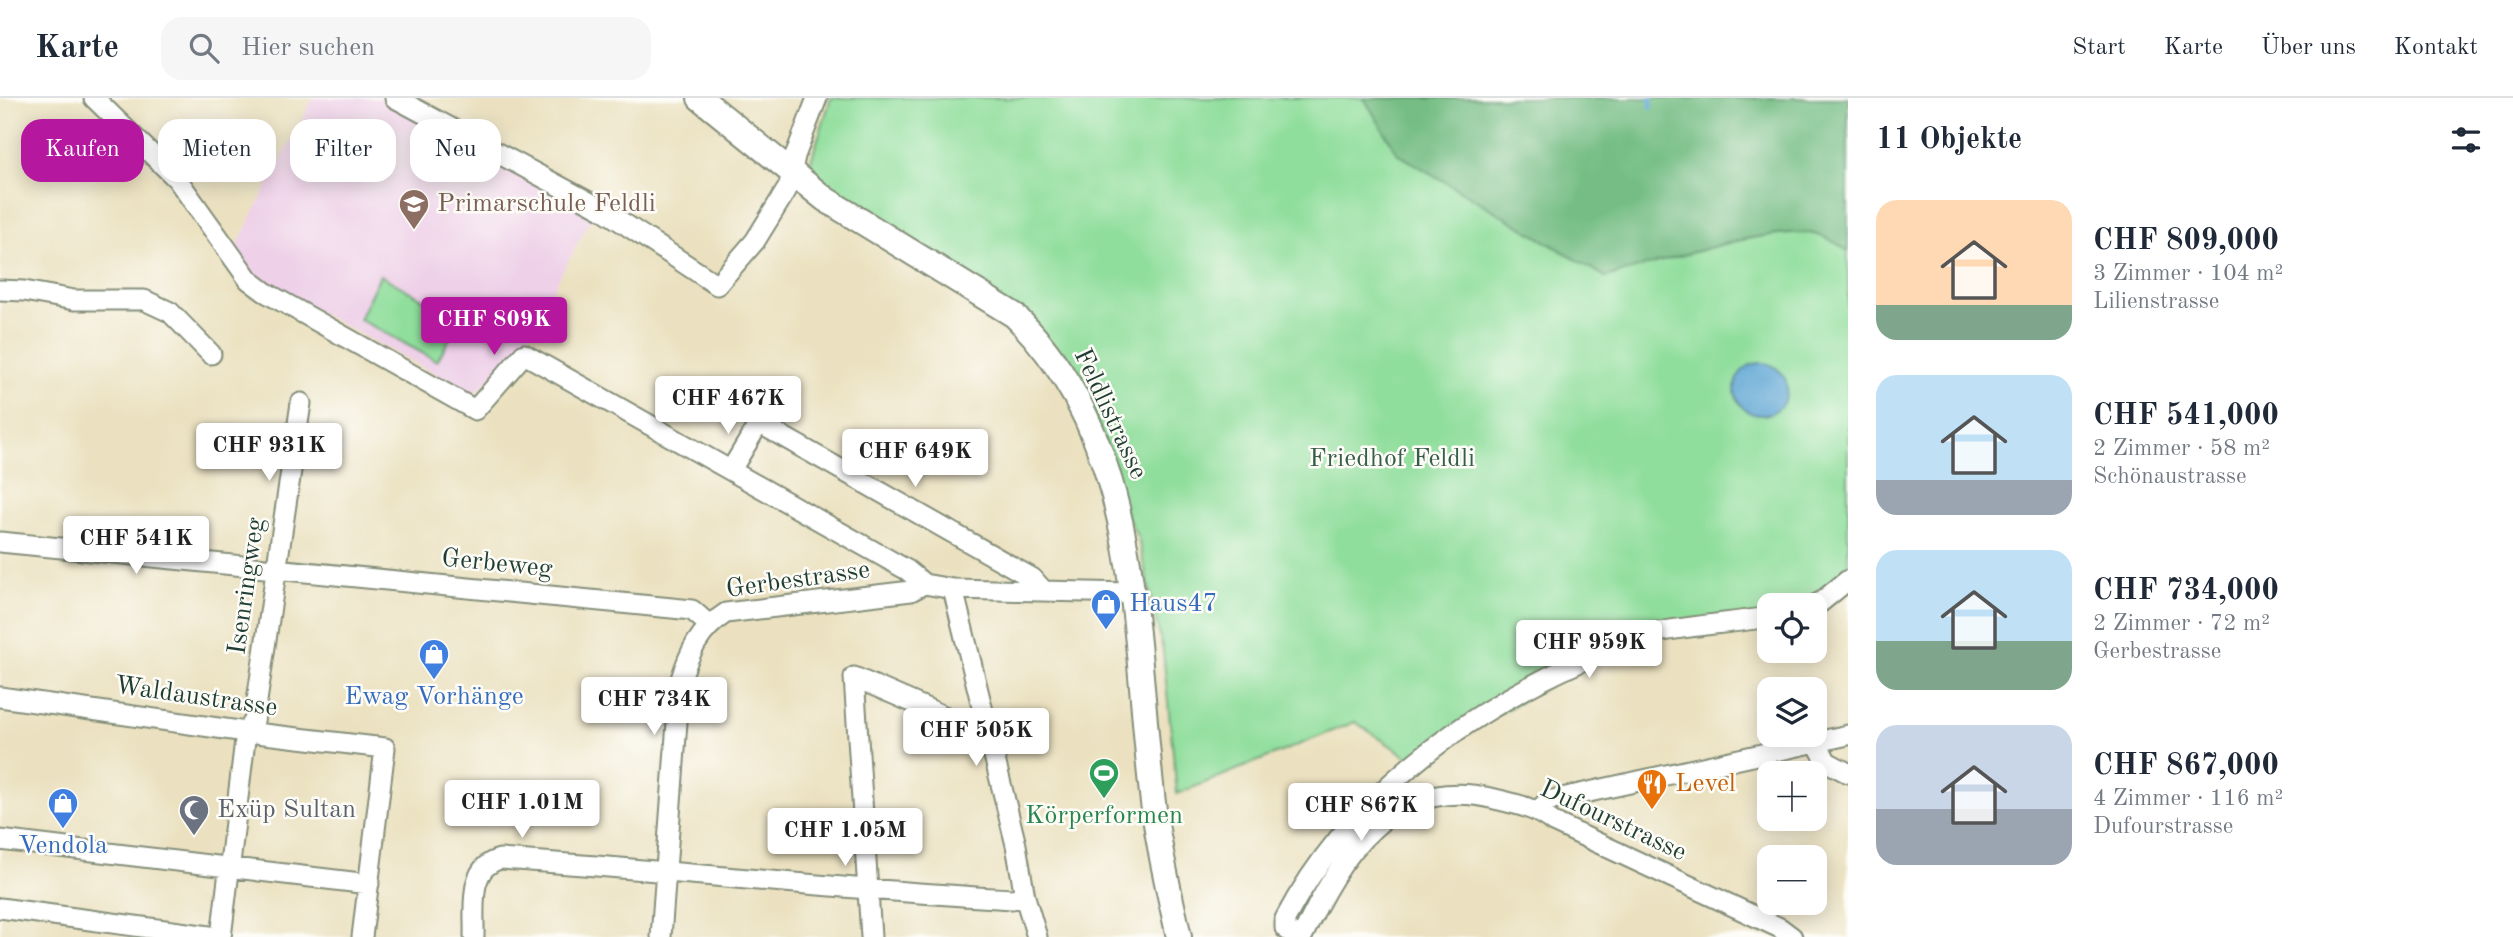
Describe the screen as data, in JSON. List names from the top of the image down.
{
  "streets": {
    "street": [
      "Feldlistrasse",
      "Gerbeweg",
      "Gerbestrasse",
      "Isenringweg",
      "Waldaustrasse",
      "Dufourstrasse"
    ]
  },
  "crossings": [
    ["Feldlistrasse", "Gerbestrasse"],
    ["Gerbeweg", "Gerbestrasse"],
    ["Gerbeweg", "Isenringweg"],
    ["Isenringweg", "Waldaustrasse"]
  ],
  "parks": ["Friedhof Feldli"],
  "places": {
    "school or university": ["Primarschule Feldli"],
    "shop": ["Haus47", "Ewag Vorhänge", "Vendola"],
    "sports": ["Körperformen"],
    "restaurant": ["Level"],
    "mosque": ["Exüp Sultan"]
  },
  "page": {
    "header": "Karte",
    "search": "Hier suchen",
    "nav": [
      "Start",
      "Karte",
      "Über uns",
      "Kontakt"
    ],
    "heading": "11 Objekte",
    "chip": [
      "Kaufen",
      "Mieten",
      "Filter",
      "Neu"
    ],
    "list": [
      {
        "name": "CHF 809,000",
        "note": "3 Zimmer · 104 m² · Lilienstrasse"
      },
      {
        "name": "CHF 541,000",
        "note": "2 Zimmer · 58 m² · Schönaustrasse"
      },
      {
        "name": "CHF 734,000",
        "note": "2 Zimmer · 72 m² · Gerbestrasse"
      },
      {
        "name": "CHF 867,000",
        "note": "4 Zimmer · 116 m² · Dufourstrasse"
      }
    ],
    "price": [
      "CHF 809K",
      "CHF 467K",
      "CHF 931K",
      "CHF 649K",
      "CHF 541K",
      "CHF 959K",
      "CHF 734K",
      "CHF 505K",
      "CHF 1.01M",
      "CHF 867K",
      "CHF 1.05M"
    ],
    "map_buttons": ["+", "−"]
  }
}
